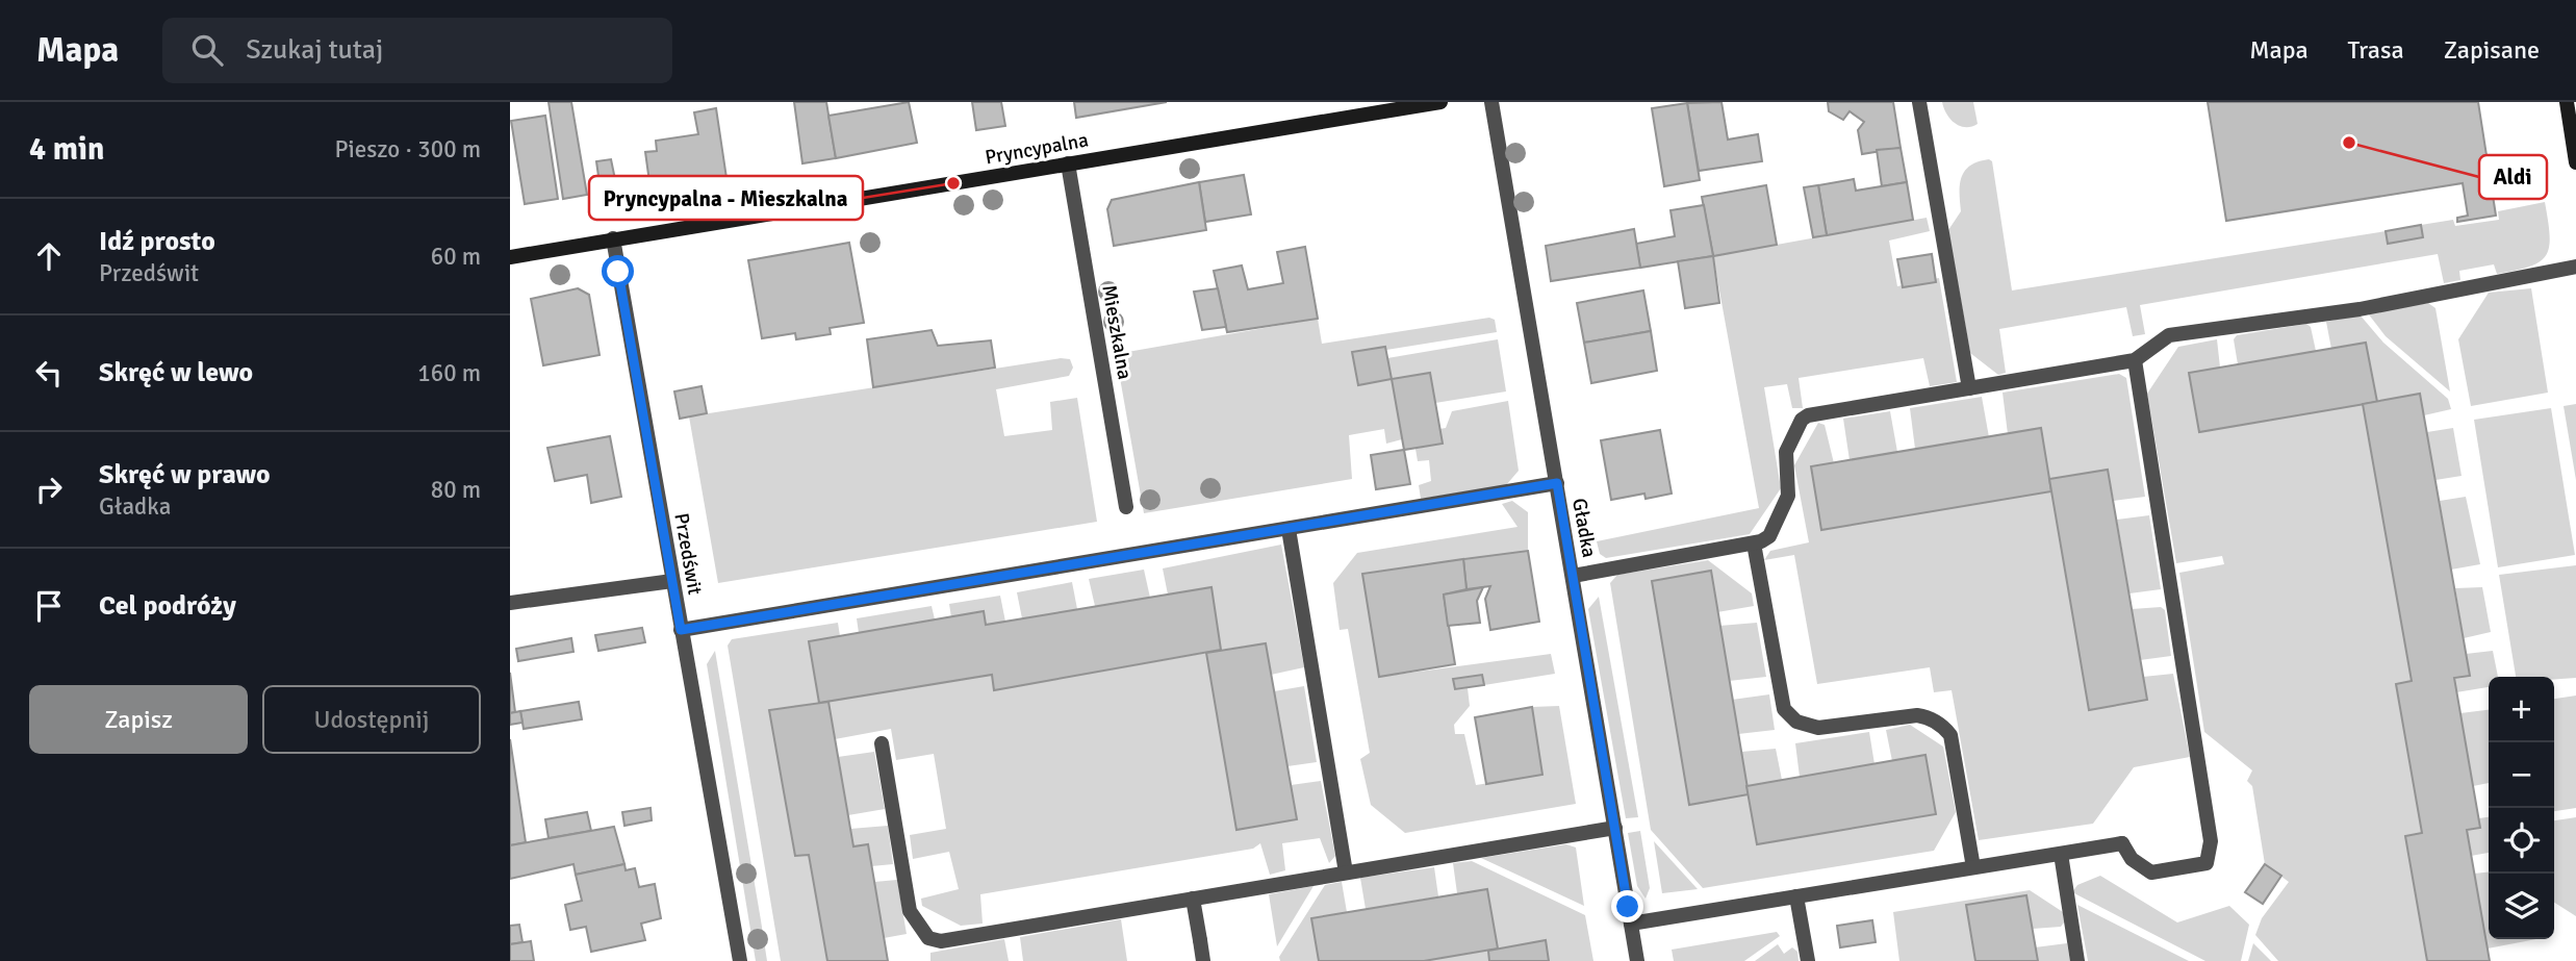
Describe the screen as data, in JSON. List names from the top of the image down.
{
  "streets": {
    "street": [
      "Pryncypalna",
      "Mieszkalna",
      "Gładka",
      "Przedświt"
    ]
  },
  "crossings": [
    ["Pryncypalna", "Mieszkalna"],
    ["Pryncypalna", "Przedświt"]
  ],
  "places": ["Aldi", "Pryncypalna - Mieszkalna"],
  "page": {
    "header": "Mapa",
    "search": "Szukaj tutaj",
    "nav": ["Mapa", "Trasa", "Zapisane"],
    "heading": ["4 min", "Pieszo · 300 m"],
    "list": [
      ["Idź prosto", "Przedświt", "60 m"],
      ["Skręć w lewo", "160 m"],
      ["Skręć w prawo", "Gładka", "80 m"],
      "Cel podróży"
    ],
    "buttons": ["Zapisz", "Udostępnij"],
    "map_buttons": ["+", "−"]
  }
}
